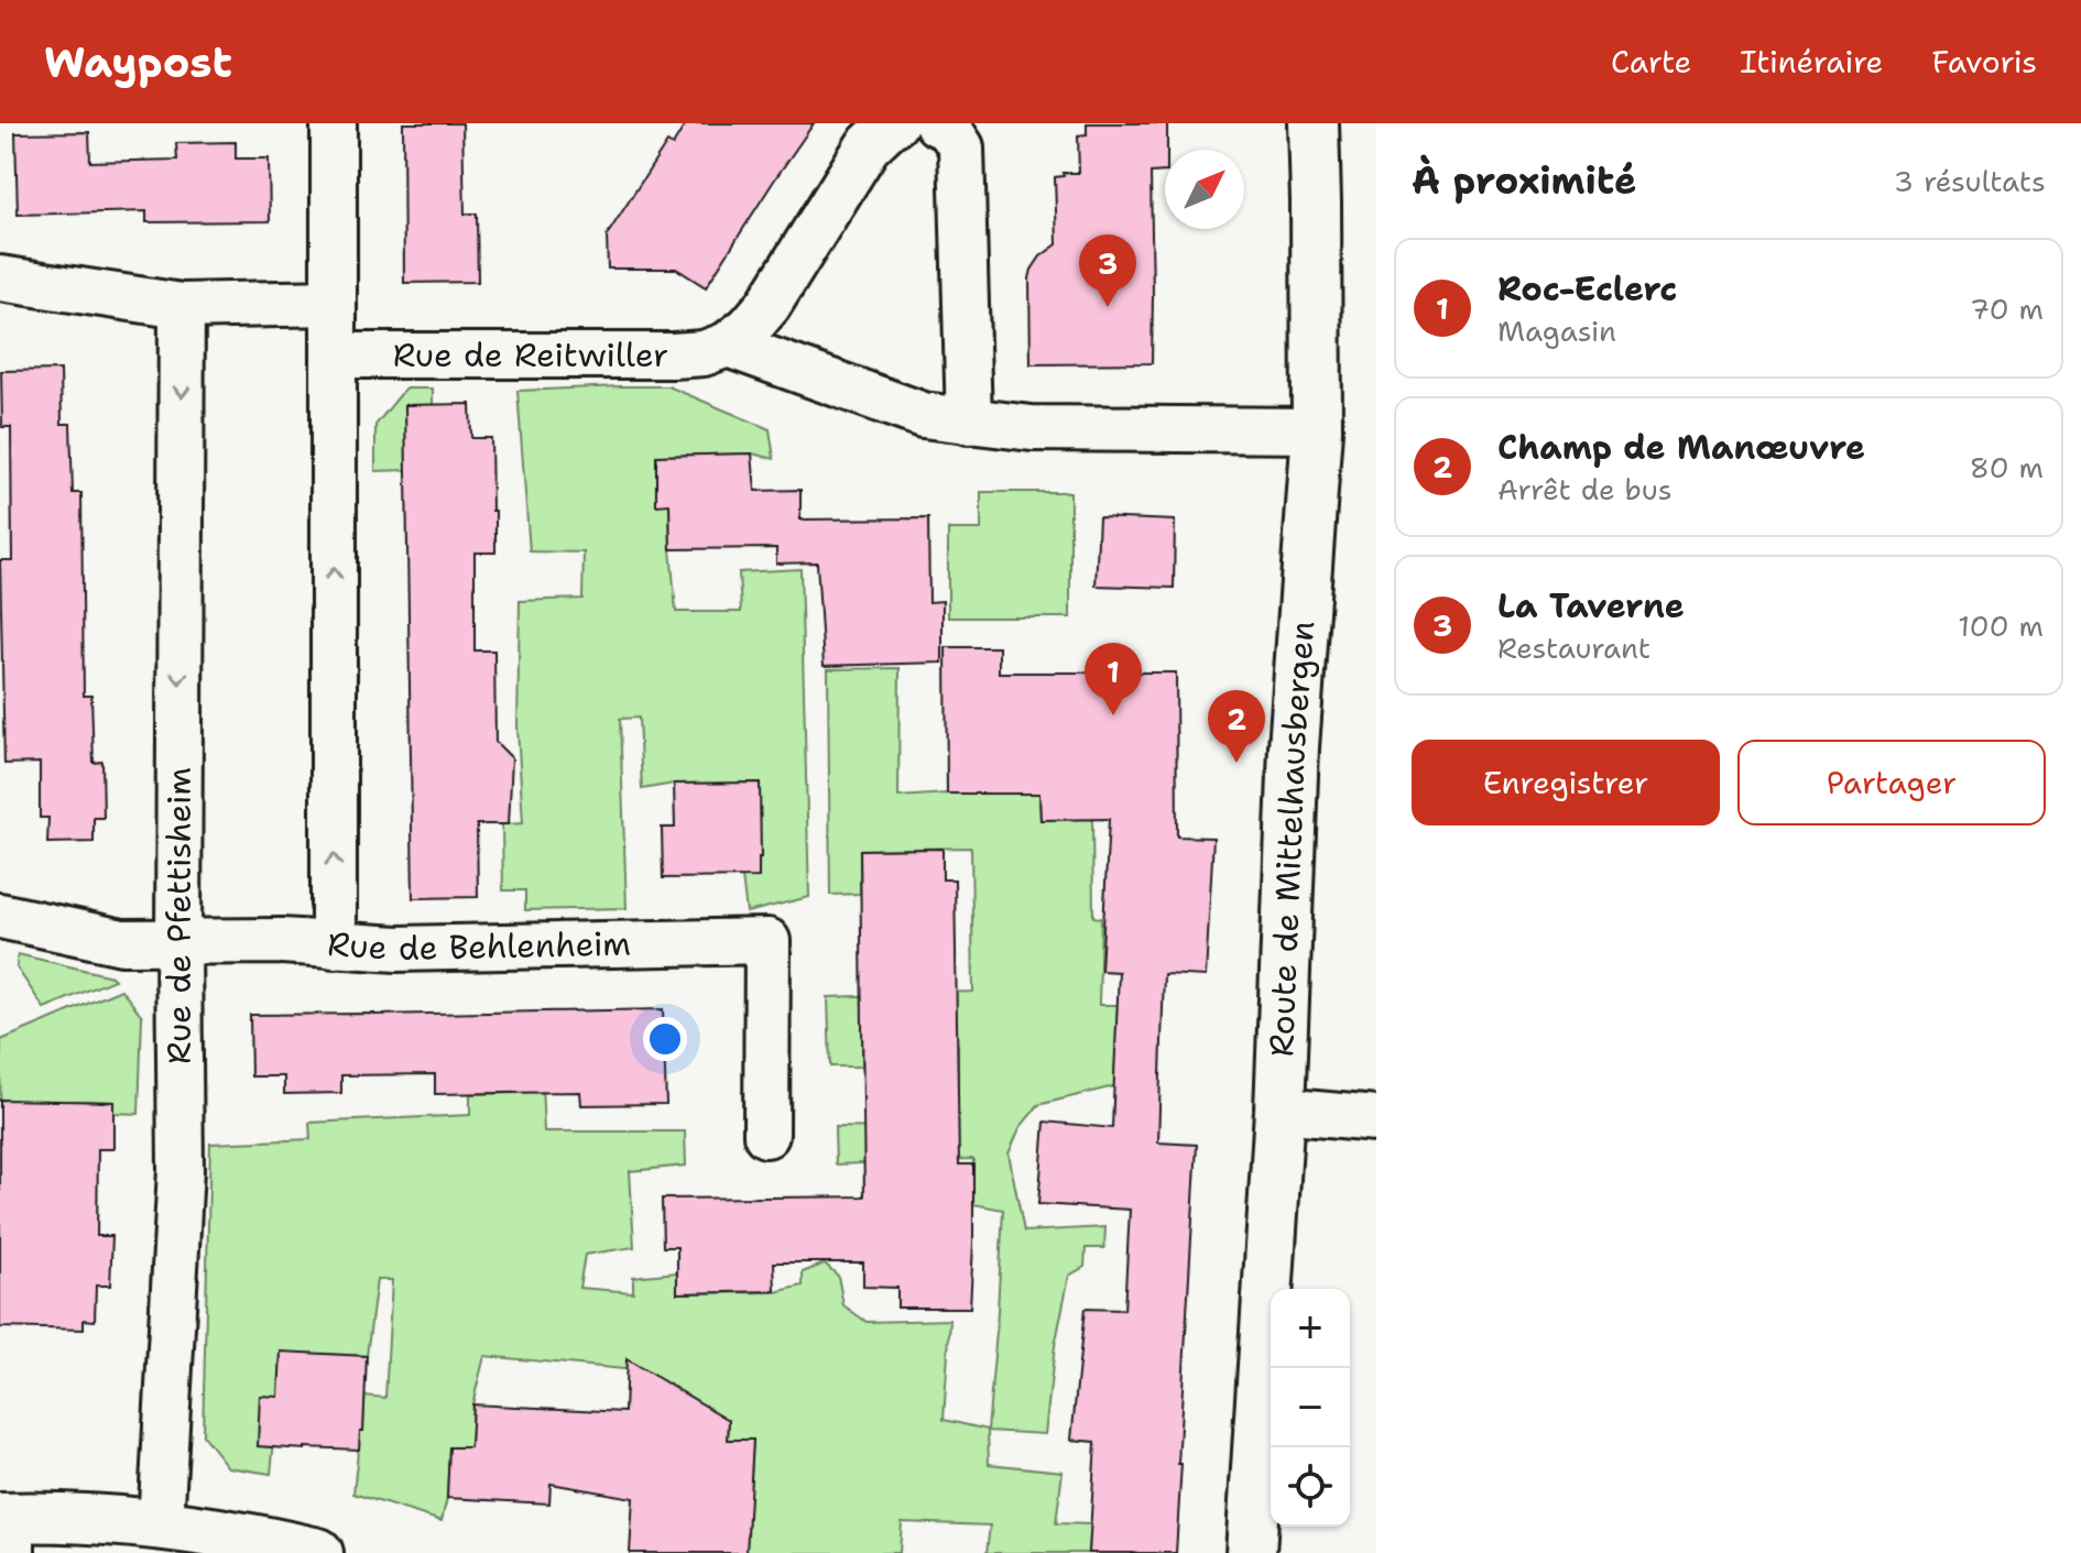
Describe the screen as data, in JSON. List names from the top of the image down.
{
  "streets": {
    "main road": ["Route de Mittelhausbergen"],
    "street": ["Rue de Reitwiller", "Rue de Pfettisheim", "Rue de Behlenheim"]
  },
  "crossings": [
    ["Rue de Pfettisheim", "Rue de Behlenheim"]
  ],
  "north": "top right",
  "page": {
    "header": "Waypost",
    "nav": ["Carte", "Itinéraire", "Favoris"],
    "heading": ["À proximité", "3 résultats"],
    "pins": ["3", "1", "2"],
    "list": [
      {
        "mark": "1",
        "name": "Roc-Eclerc",
        "note": "Magasin",
        "value": "70 m"
      },
      {
        "mark": "2",
        "name": "Champ de Manœuvre",
        "note": "Arrêt de bus",
        "value": "80 m"
      },
      {
        "mark": "3",
        "name": "La Taverne",
        "note": "Restaurant",
        "value": "100 m"
      }
    ],
    "buttons": ["Enregistrer", "Partager"],
    "map_buttons": ["+", "−"]
  }
}
